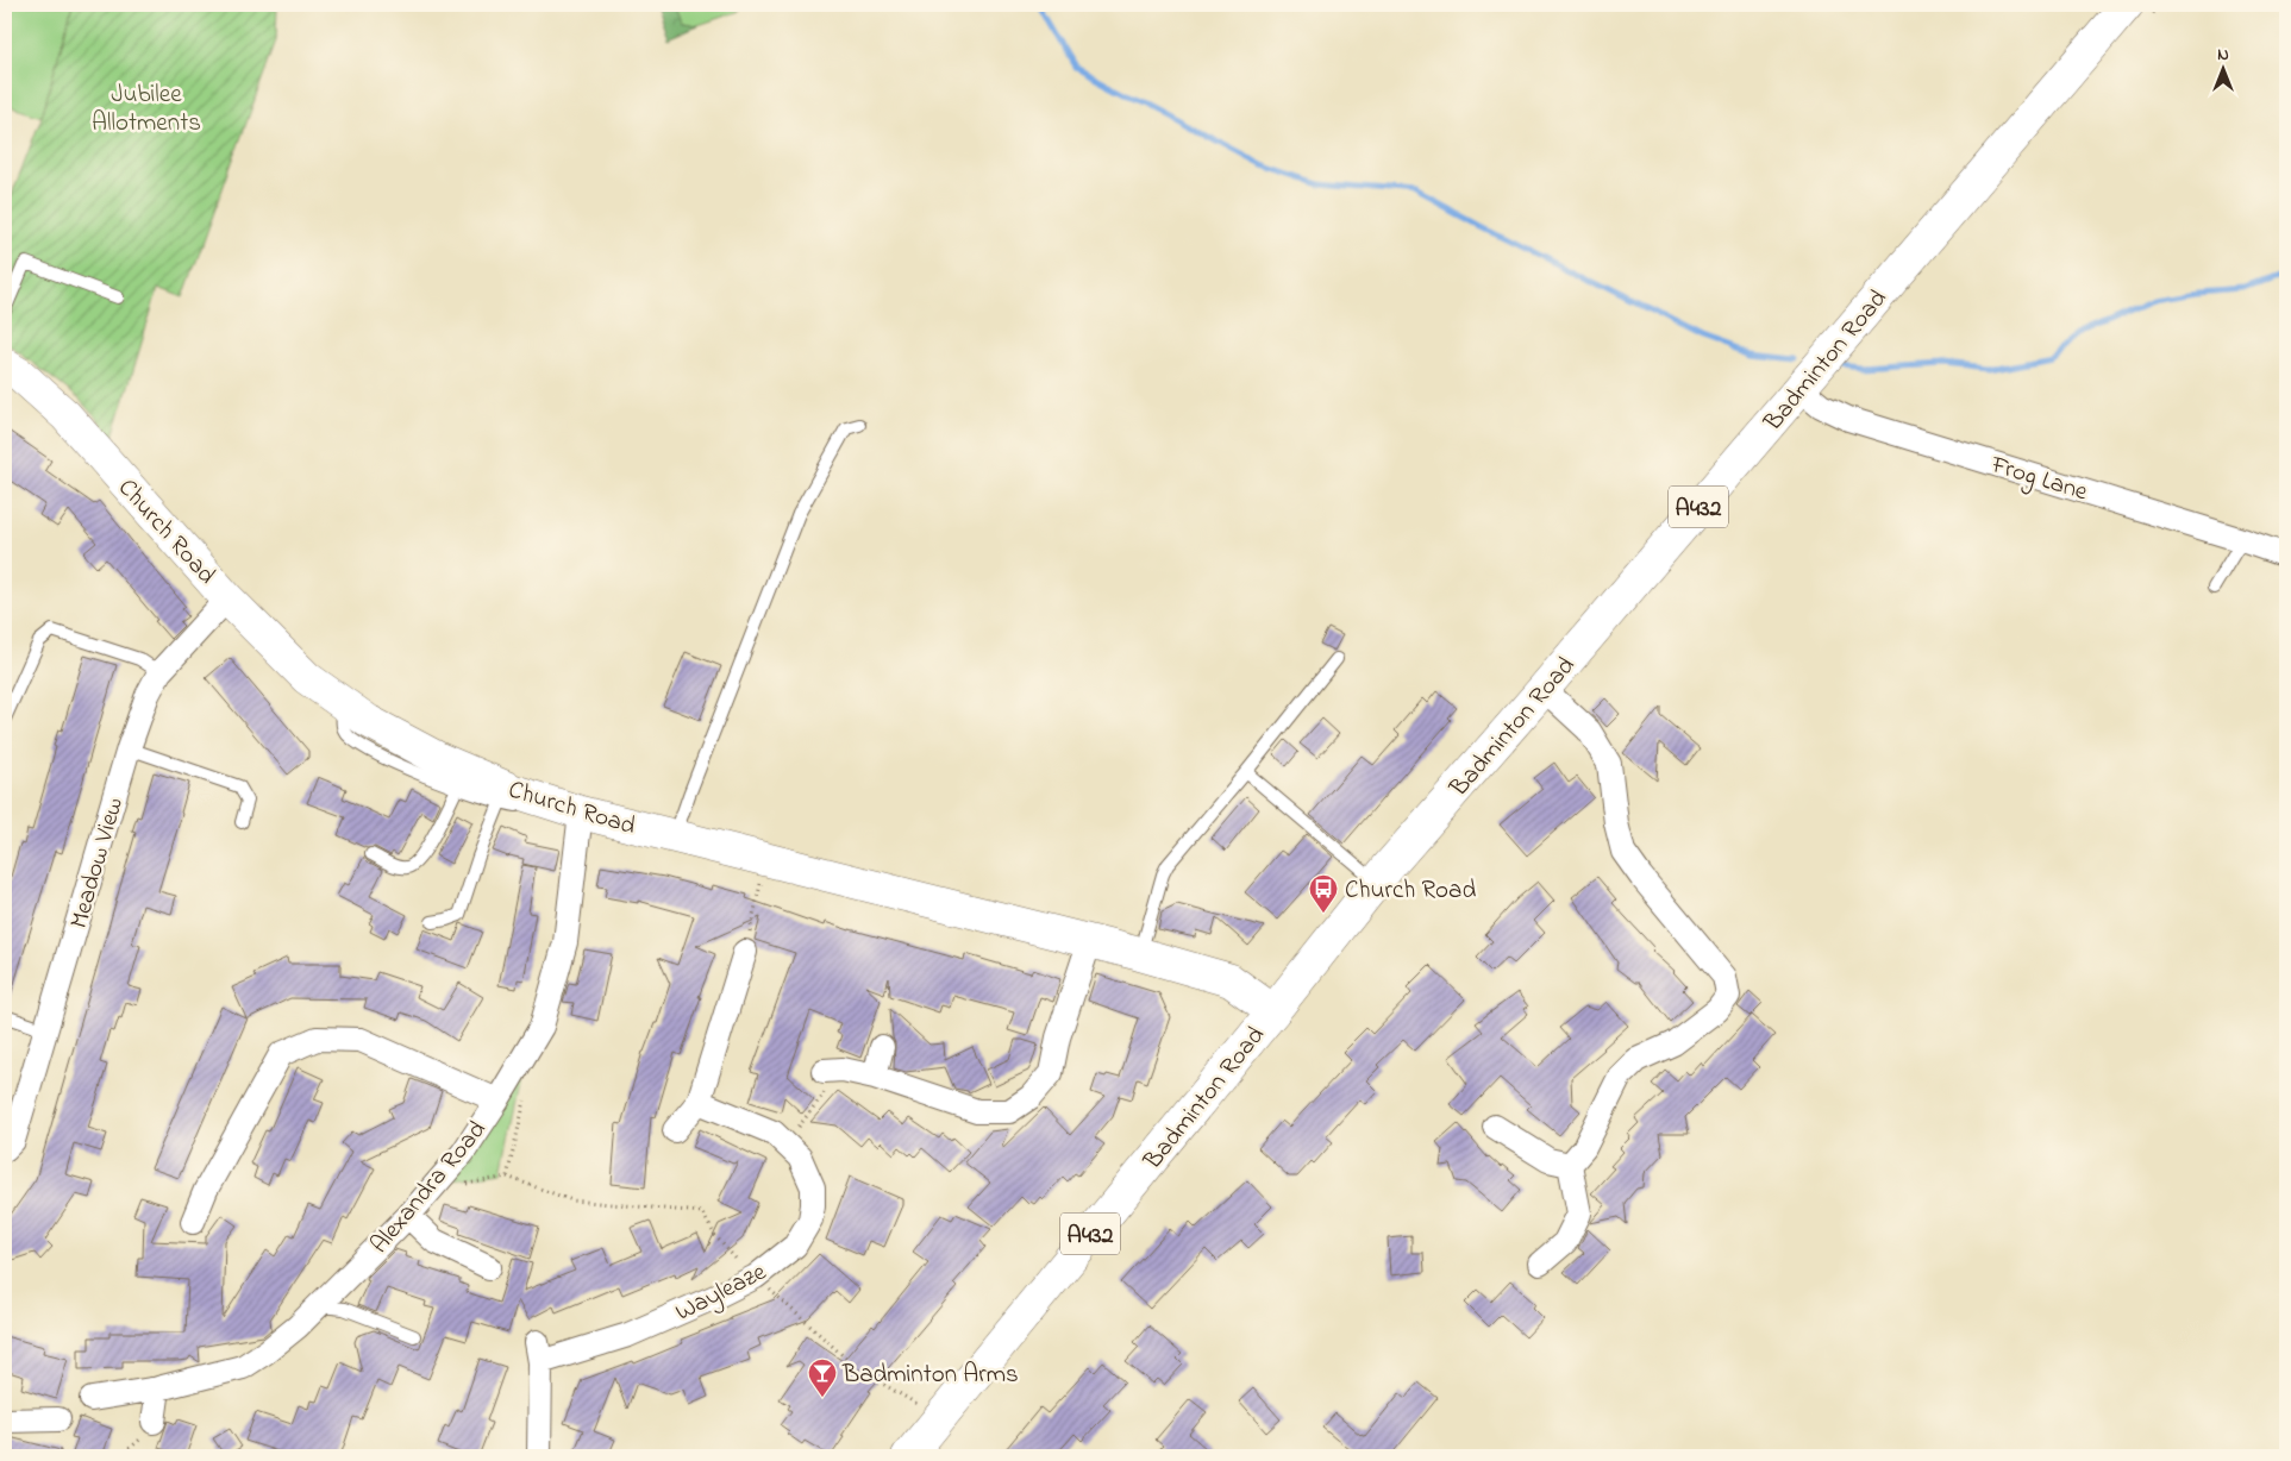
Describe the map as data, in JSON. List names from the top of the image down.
{
  "streets": {
    "main road": ["Badminton Road", "A432", "Church Road"],
    "street": [
      "Frog Lane",
      "Meadow View",
      "Alexandra Road",
      "Wayleaze"
    ]
  },
  "crossings": [
    ["Badminton Road", "Frog Lane"],
    ["Badminton Road", "Church Road"],
    ["Church Road", "Meadow View"],
    ["Church Road", "Alexandra Road"]
  ],
  "parks": ["Jubilee Allotments"],
  "places": {
    "bus stop": ["Church Road"],
    "bar": ["Badminton Arms"]
  },
  "north": "top"
}
